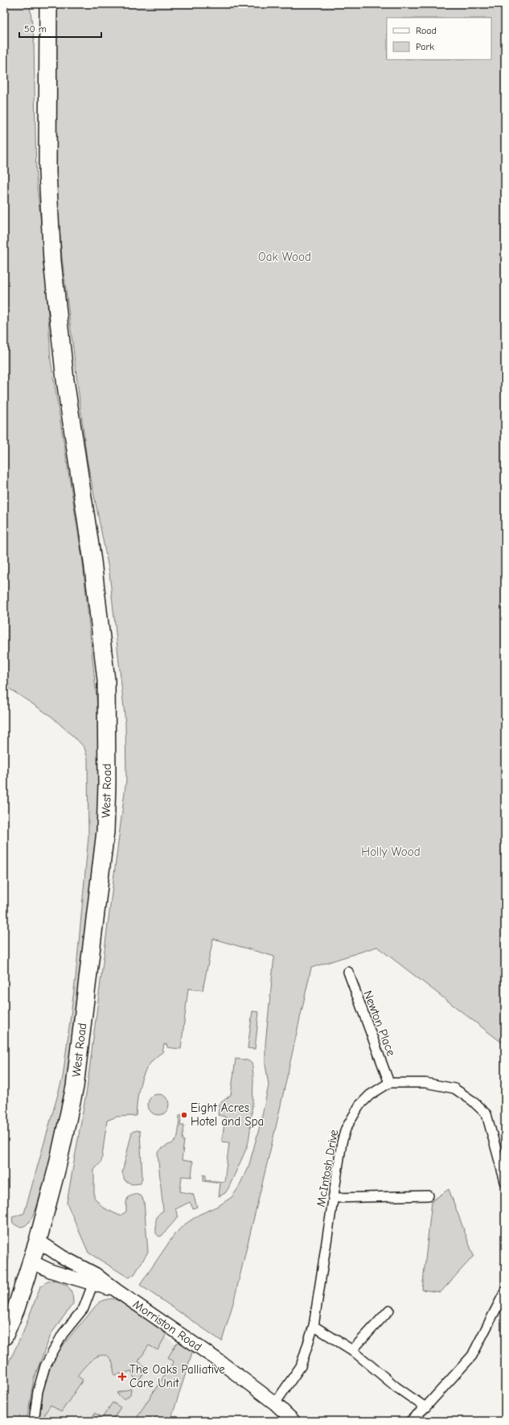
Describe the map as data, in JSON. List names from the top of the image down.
{
  "streets": {
    "highway": ["West Road"],
    "street": ["Newton Place", "McIntosh Drive", "Morriston Road"]
  },
  "crossings": [
    ["West Road", "Morriston Road"],
    ["Newton Place", "McIntosh Drive"],
    ["McIntosh Drive", "Morriston Road"]
  ],
  "parks": ["Oak Wood", "Holly Wood"],
  "places": {
    "other": ["Eight Acres Hotel and Spa"],
    "health": ["The Oaks Palliative Care Unit"]
  },
  "legend": ["Road", "Park"],
  "scale_bar": "50 m"
}
